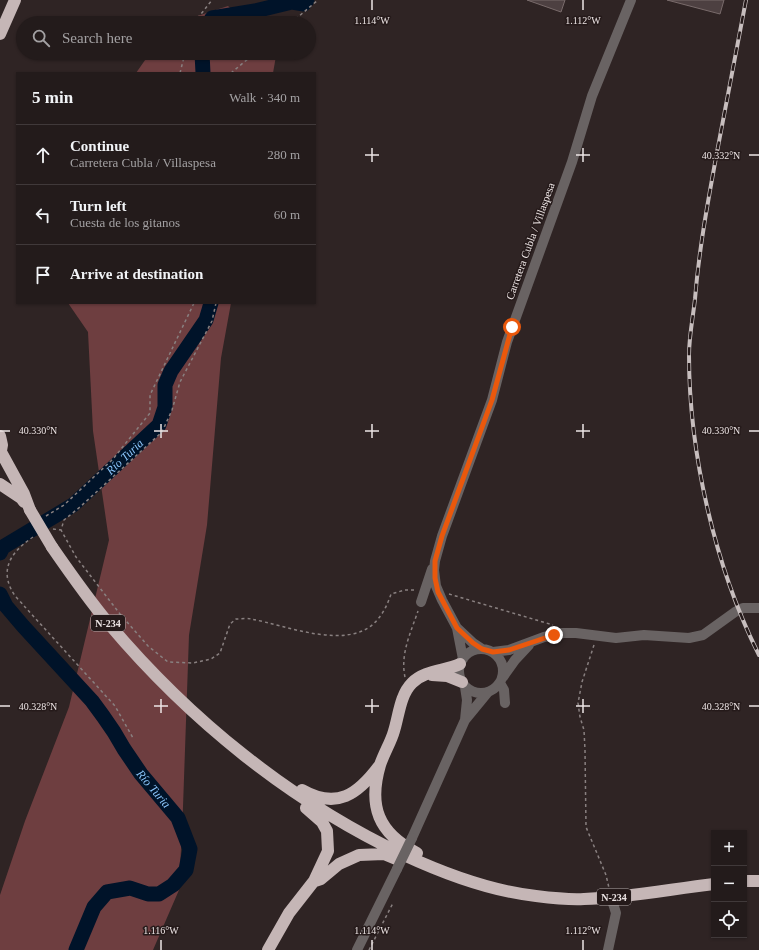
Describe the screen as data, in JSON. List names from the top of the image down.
{
  "streets": {
    "highway": ["N-234"],
    "street": ["Carretera Cubla / Villaspesa"]
  },
  "water": ["Río Turia"],
  "page": {
    "search": "Search here",
    "heading": ["5 min", "Walk · 340 m"],
    "list": [
      ["Continue", "Carretera Cubla / Villaspesa", "280 m"],
      ["Turn left", "Cuesta de los gitanos", "60 m"],
      "Arrive at destination"
    ],
    "map_buttons": ["+", "−"]
  },
  "coordinates": [
    "1.114°W",
    "1.112°W",
    "40.332°N",
    "40.330°N",
    "40.328°N",
    "1.116°W"
  ]
}
